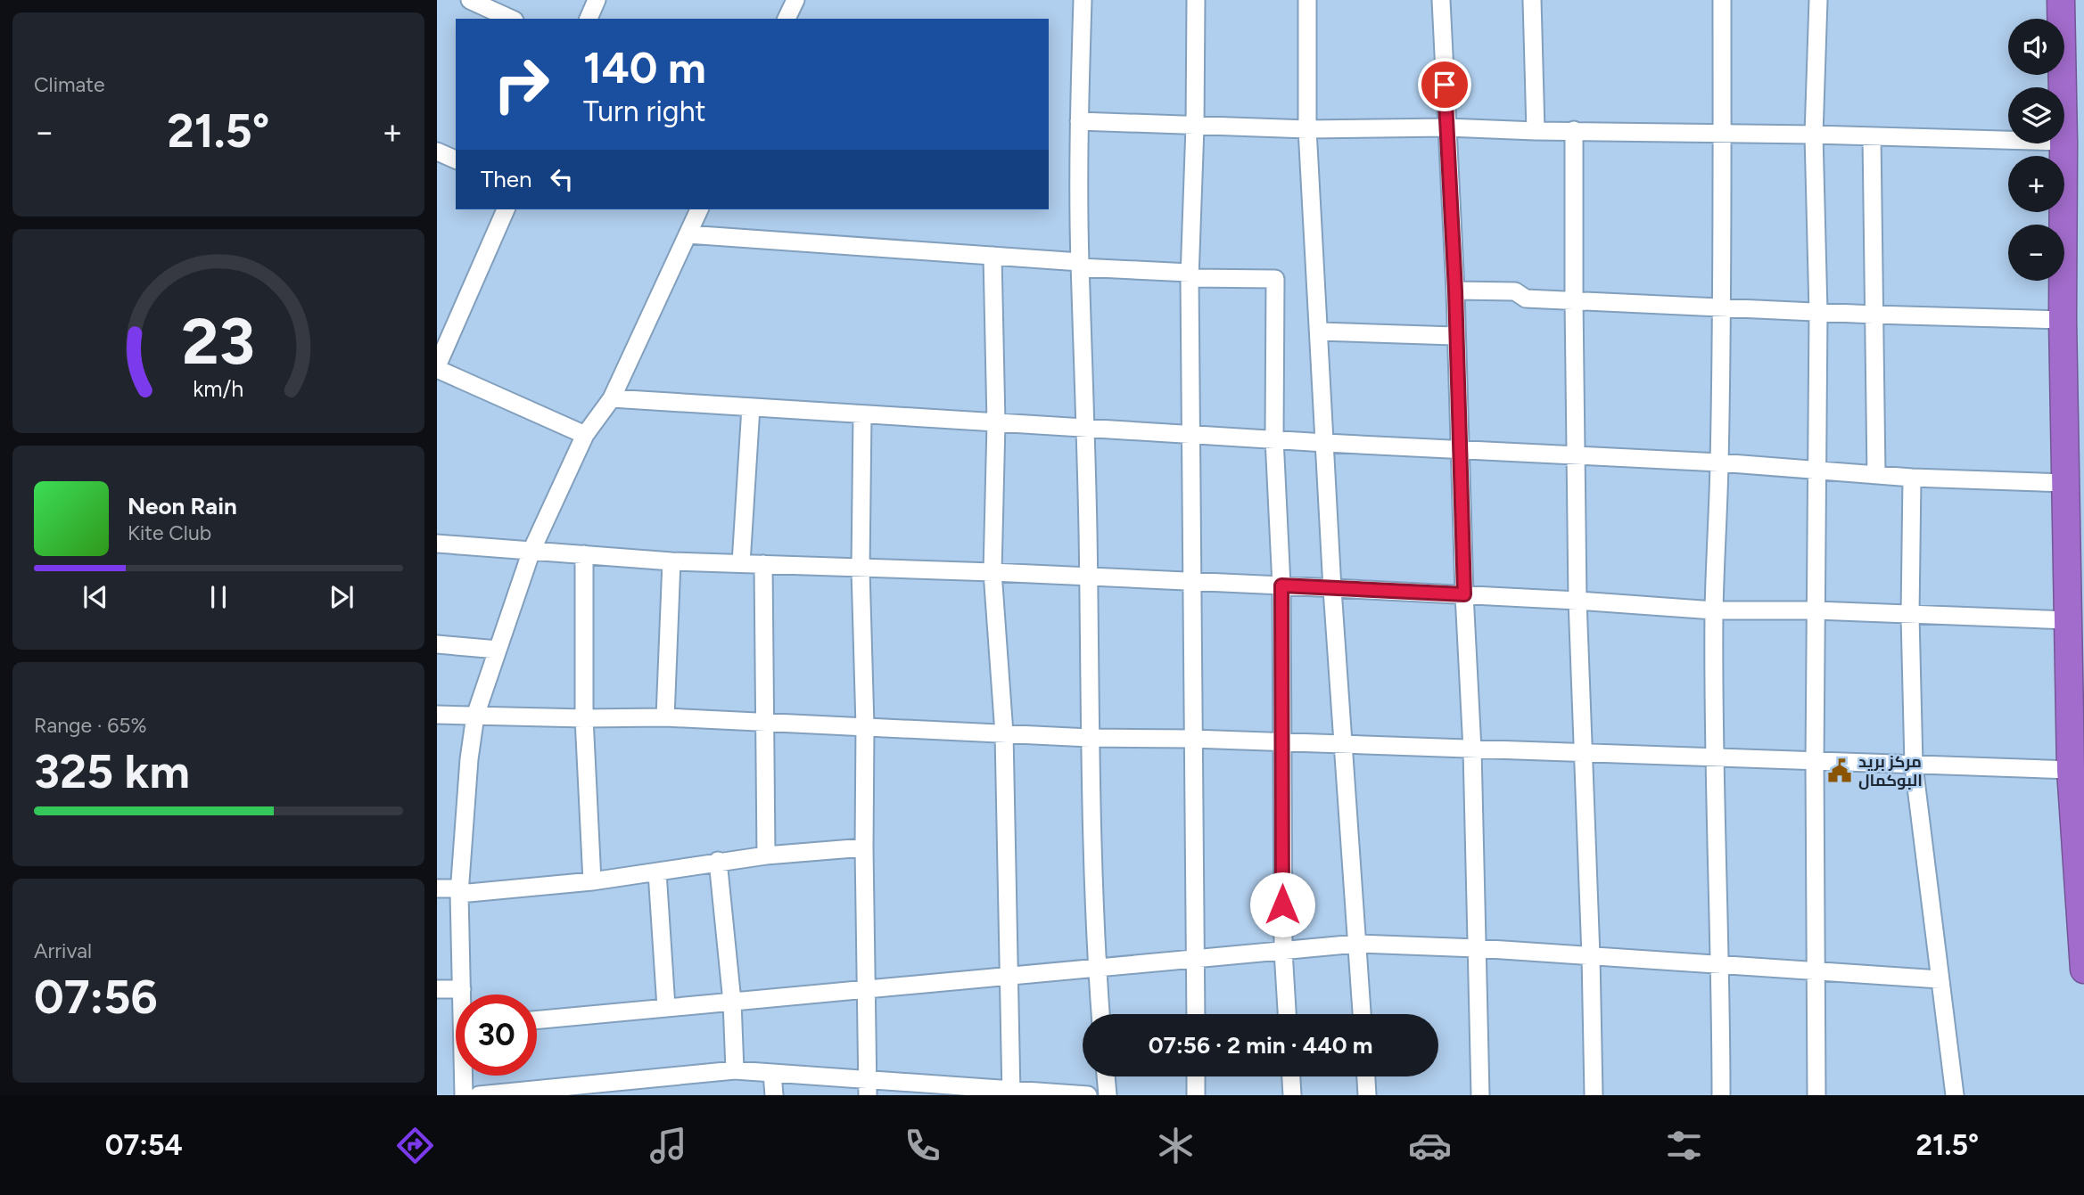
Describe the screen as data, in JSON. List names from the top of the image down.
{
  "places": {
    "public building": ["مركز بريد البوكمال"]
  },
  "page": {
    "tile": [
      "Climate",
      ["Range · 65%", "325 km"],
      ["Arrival", "07:56"]
    ],
    "map_buttons": ["+", "−"],
    "turn": ["140 m", "Turn right"],
    "heat": ["−", "21.5°", "+"],
    "then": "Then",
    "song": ["Neon Rain", "Kite Club"],
    "limit": "30",
    "trip": "07:56 · 2 min · 440 m",
    "tabs": ["07:54", "21.5°"],
    "gauge": ["23", "km/h"]
  }
}
